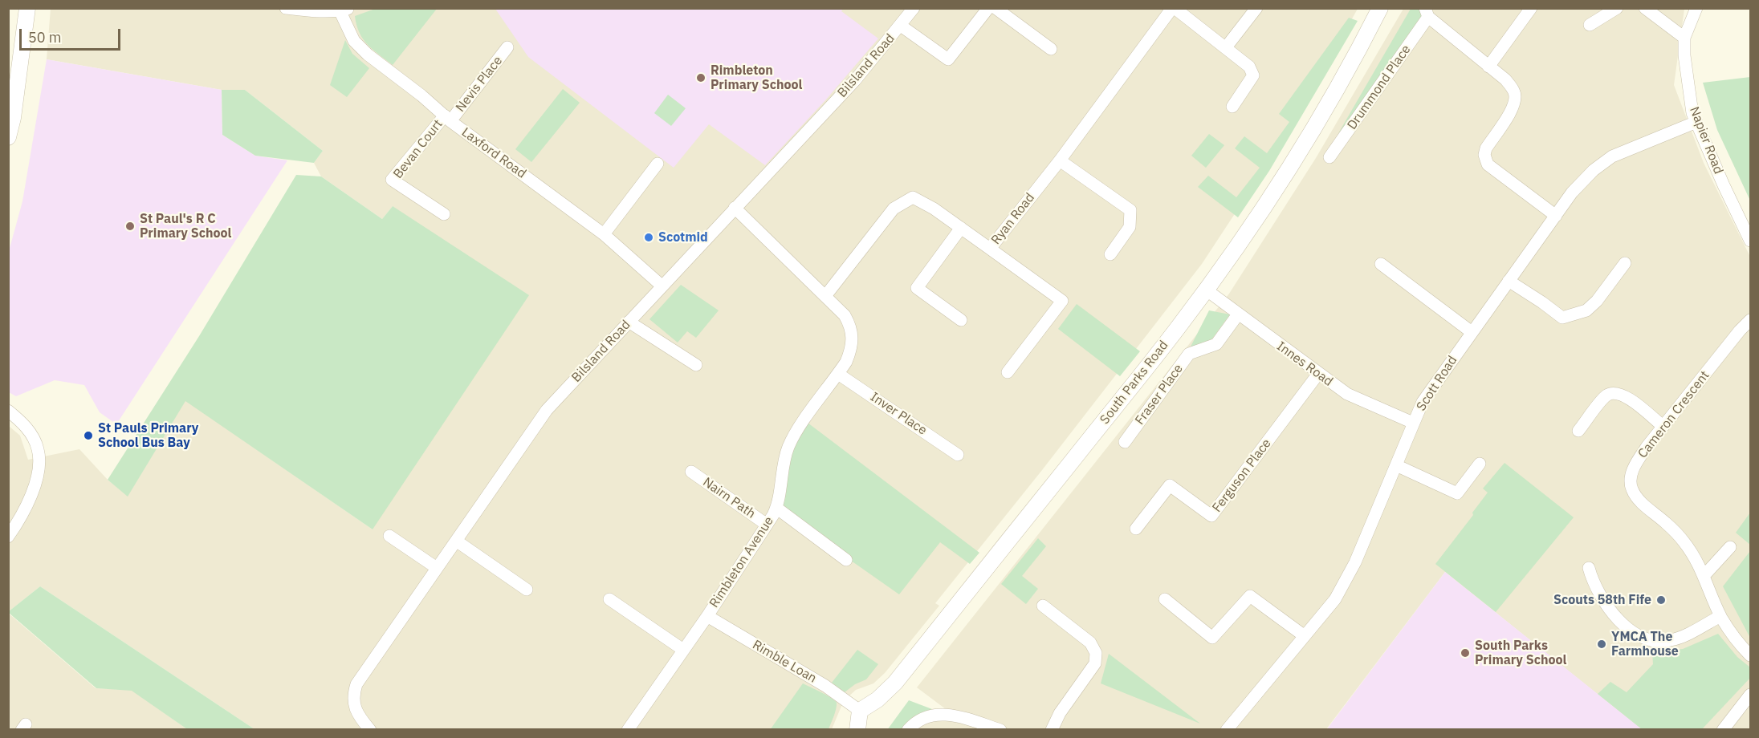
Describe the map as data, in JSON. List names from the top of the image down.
{
  "streets": {
    "street": [
      "Bilsland Road",
      "Nevis Place",
      "Drummond Place",
      "Napier Road",
      "Bevan Court",
      "Laxford Road",
      "Ryan Road",
      "Innes Road",
      "South Parks Road",
      "Scott Road",
      "Fraser Place",
      "Inver Place",
      "Cameron Crescent",
      "Ferguson Place",
      "Nairn Path",
      "Rimbleton Avenue",
      "Rimble Loan"
    ]
  },
  "crossings": [
    ["Bilsland Road", "Laxford Road"],
    ["Bilsland Road", "Rimbleton Avenue"],
    ["Nevis Place", "Bevan Court"],
    ["Nevis Place", "Laxford Road"],
    ["Napier Road", "Scott Road"],
    ["Bevan Court", "Laxford Road"],
    ["Ryan Road", "Rimbleton Avenue"],
    ["Innes Road", "South Parks Road"],
    ["Innes Road", "Scott Road"],
    ["Innes Road", "Fraser Place"],
    ["Innes Road", "Ferguson Place"],
    ["South Parks Road", "Rimble Loan"],
    ["Inver Place", "Rimbleton Avenue"],
    ["Nairn Path", "Rimbleton Avenue"],
    ["Rimbleton Avenue", "Rimble Loan"]
  ],
  "places": [
    "Rimbleton Primary School",
    "St Paul's R C Primary School",
    "Scotmid",
    "St Pauls Primary School Bus Bay",
    "Scouts 58th Fife",
    "YMCA The Farmhouse",
    "South Parks Primary School"
  ],
  "scale_bar": "50 m"
}
